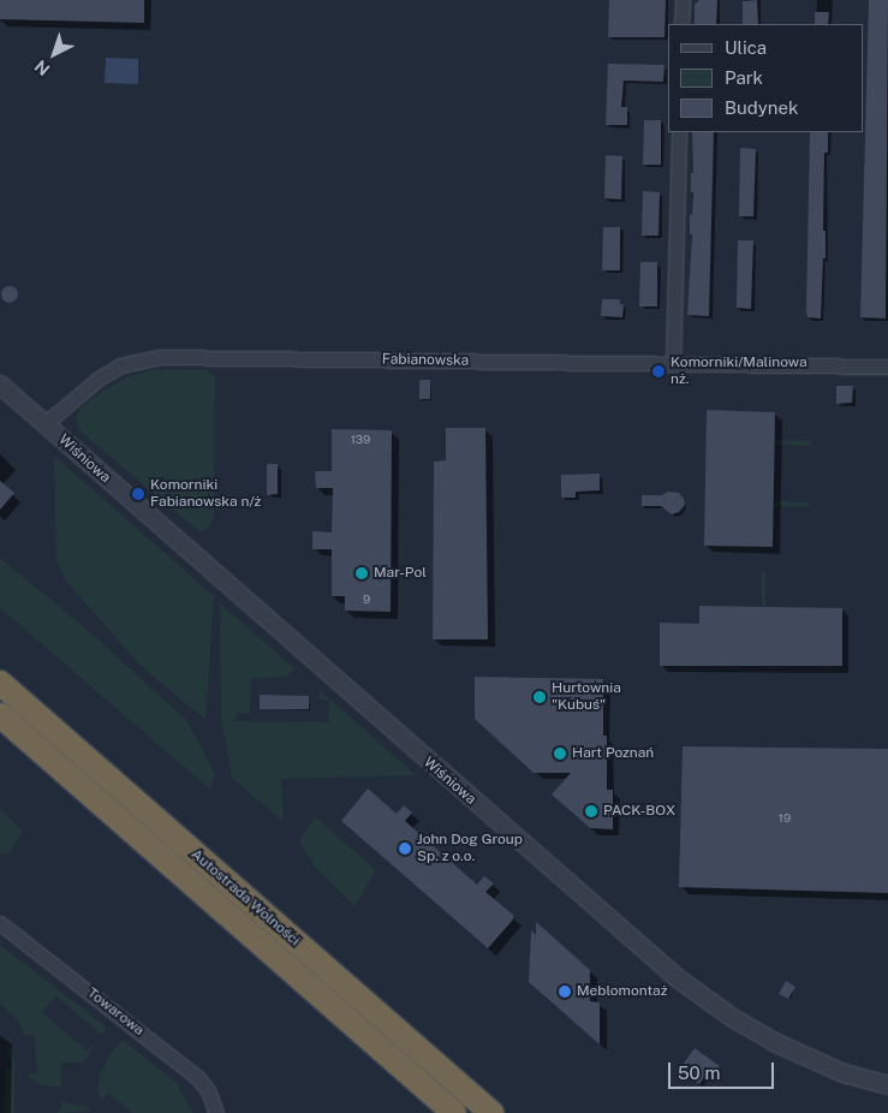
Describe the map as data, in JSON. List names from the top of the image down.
{
  "streets": {
    "highway": ["Autostrada Wolności"],
    "street": ["Fabianowska", "Wiśniowa", "Towarowa"]
  },
  "crossings": [
    ["Fabianowska", "Wiśniowa"]
  ],
  "places": [
    "Komorniki/Malinowa nż.",
    "Komorniki Fabianowska n/ż",
    "Mar-Pol",
    "Hurtownia \"Kubuś\"",
    "Hart Poznań",
    "PACK-BOX",
    "John Dog Group Sp. z o.o.",
    "Meblomontaż"
  ],
  "house_numbers": ["139", "9", "19"],
  "legend": ["Ulica", "Park", "Budynek"],
  "scale_bar": "50 m",
  "north": "bottom left"
}
